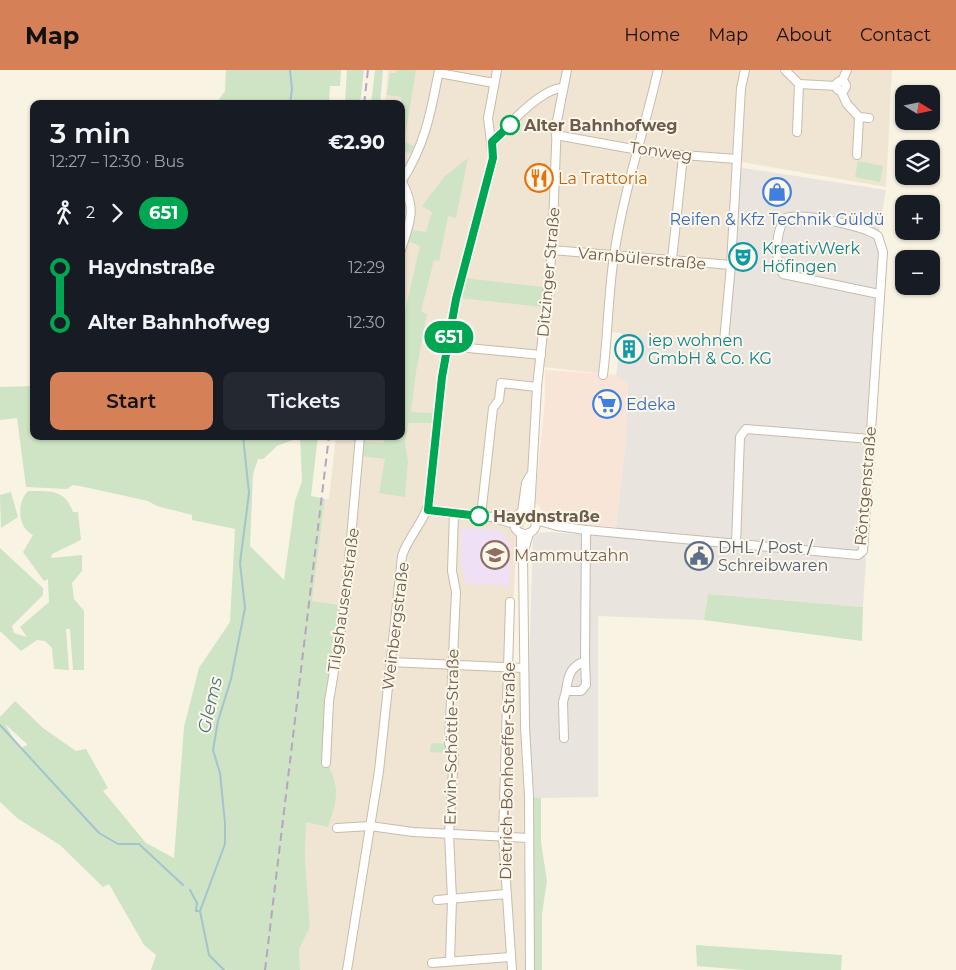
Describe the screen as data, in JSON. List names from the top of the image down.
{
  "streets": {
    "street": [
      "Tonweg",
      "Varnbülerstraße",
      "Ditzinger Straße",
      "Röntgenstraße",
      "Tilgshausenstraße",
      "Weinbergstraße",
      "Erwin-Schöttle-Straße",
      "Dietrich-Bonhoeffer-Straße"
    ]
  },
  "crossings": [
    ["Tonweg", "Ditzinger Straße"],
    ["Varnbülerstraße", "Ditzinger Straße"]
  ],
  "water": ["Glems"],
  "places": {
    "other": ["Alter Bahnhofweg", "Haydnstraße"],
    "restaurant": ["La Trattoria"],
    "shop": ["Reifen & Kfz Technik Güldü"],
    "theatre": ["KreativWerk Höfingen"],
    "building": ["iep wohnen GmbH & Co. KG"],
    "supermarket": ["Edeka"],
    "school or university": ["Mammutzahn"],
    "public building": ["DHL / Post / Schreibwaren"]
  },
  "lines": ["bus line 651"],
  "north": "right",
  "page": {
    "header": "Map",
    "nav": [
      "Home",
      "Map",
      "About",
      "Contact"
    ],
    "on_map": "651",
    "map_buttons": ["+", "−"],
    "heading": ["3 min", "12:27 – 12:30 · Bus", "€2.90"],
    "legs": ["2", "651"],
    "list": [
      {
        "name": "Haydnstraße",
        "value": "12:29"
      },
      {
        "name": "Alter Bahnhofweg",
        "value": "12:30"
      }
    ],
    "buttons": ["Start", "Tickets"]
  }
}
